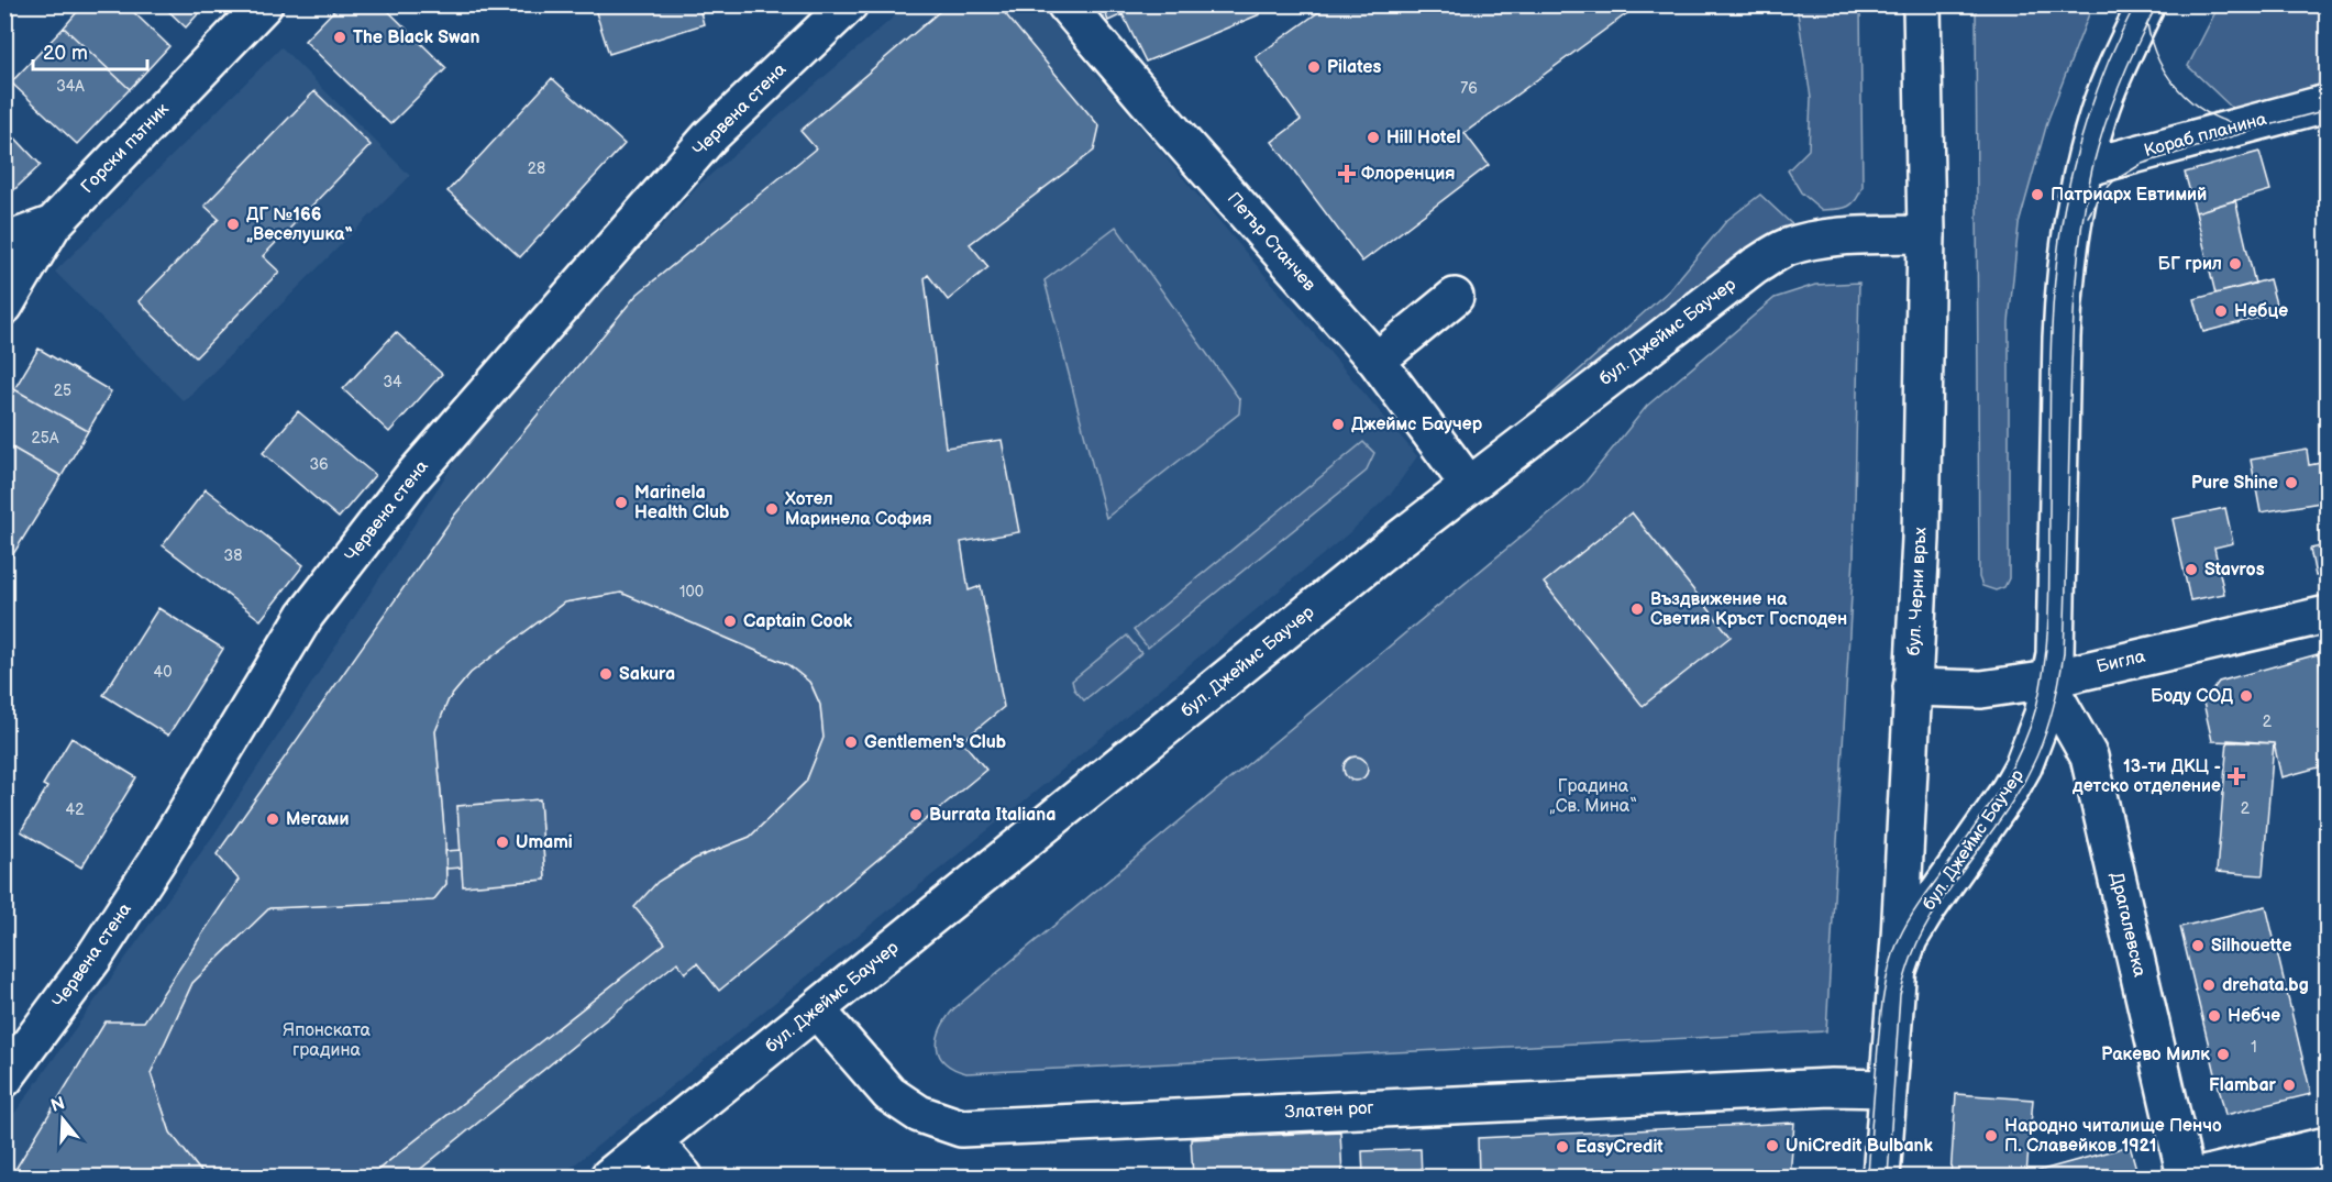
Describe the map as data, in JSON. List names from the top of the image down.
{
  "streets": {
    "street": [
      "Червена стена",
      "Кораб планина",
      "Горски пътник",
      "Петър Станчев",
      "бул. Джеймс Баучер",
      "бул. Черни връх",
      "Бигла",
      "Драгалевска",
      "Златен рог"
    ]
  },
  "crossings": [
    ["Кораб планина", "бул. Джеймс Баучер"],
    ["Петър Станчев", "бул. Джеймс Баучер"],
    ["бул. Джеймс Баучер", "бул. Черни връх"],
    ["бул. Джеймс Баучер", "Бигла"],
    ["бул. Джеймс Баучер", "Драгалевска"],
    ["бул. Джеймс Баучер", "Златен рог"],
    ["бул. Черни връх", "Бигла"],
    ["бул. Черни връх", "Златен рог"],
    ["Бигла", "Драгалевска"]
  ],
  "parks": ["Градина „Св. Мина“", "Японската градина"],
  "places": {
    "other": [
      "The Black Swan",
      "Pilates",
      "Hill Hotel",
      "Патриарх Евтимий",
      "ДГ №166 „Веселушка“",
      "БГ грил",
      "Небце",
      "Джеймс Баучер",
      "Pure Shine",
      "Marinela Health Club",
      "Хотел Маринела София",
      "Stavros",
      "Въздвижение на Светия Кръст Господен",
      "Captain Cook",
      "Sakura",
      "Боду СОД",
      "Gentlemen's Club",
      "Burrata Italiana",
      "Мегами",
      "Umami",
      "Silhouette",
      "drehata.bg",
      "Небче",
      "Ракево Милк",
      "Flambar",
      "Народно читалище Пенчо П. Славейков 1921",
      "UniCredit Bulbank",
      "EasyCredit"
    ],
    "health": ["Флоренция", "13-ти ДКЦ - детско отделение"]
  },
  "house_numbers": [
    "34A",
    "76",
    "28",
    "34",
    "25",
    "25А",
    "36",
    "38",
    "100",
    "40",
    "2",
    "2",
    "42",
    "1"
  ],
  "scale_bar": "20 m",
  "north": "top"
}
